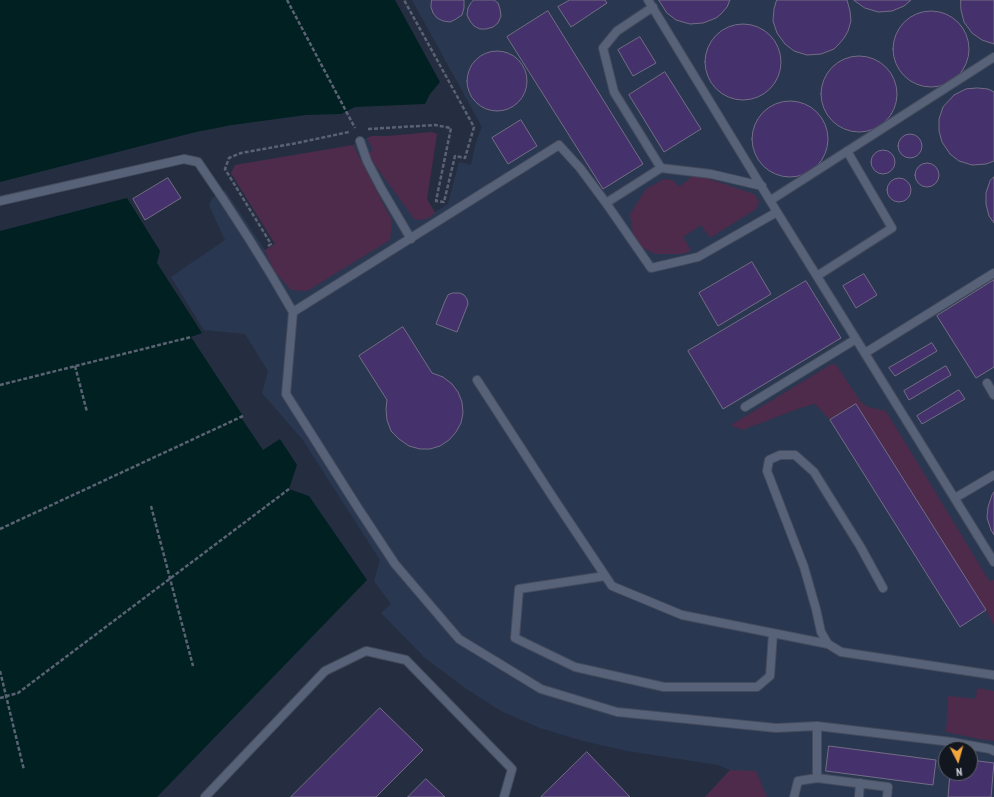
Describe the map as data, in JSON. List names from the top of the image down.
{
  "north": "bottom"
}
